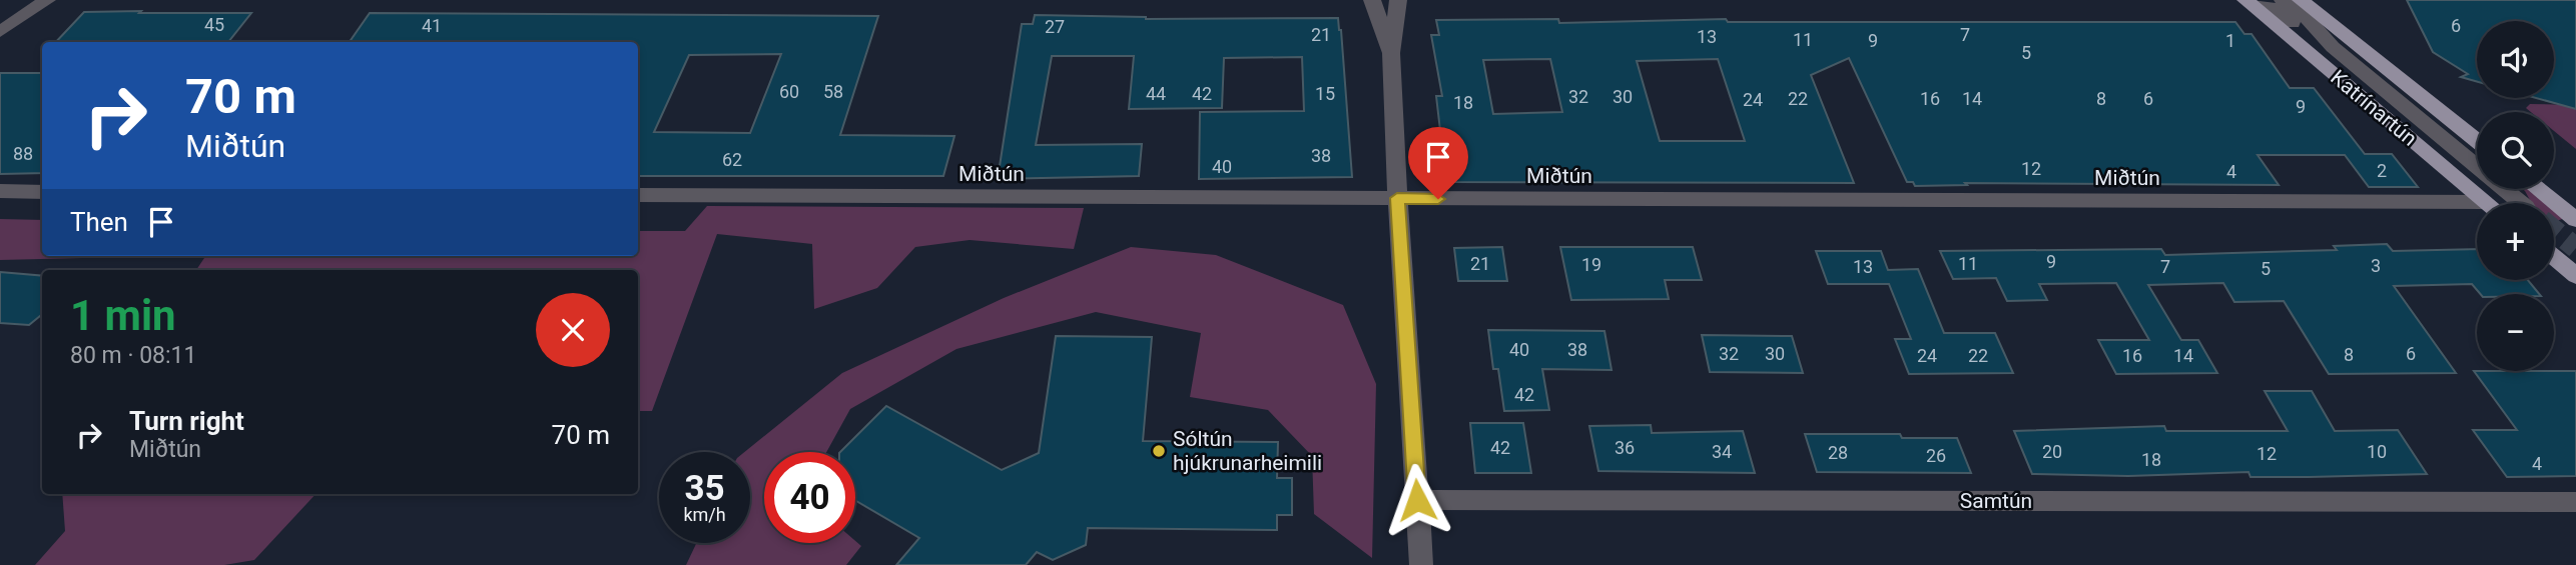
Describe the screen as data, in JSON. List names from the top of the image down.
{
  "streets": {
    "main road": ["Katrínartún"],
    "street": ["Miðtún", "Samtún"]
  },
  "crossings": [
    ["Katrínartún", "Miðtún"]
  ],
  "places": ["Sóltún hjúkrunarheimili"],
  "house_numbers": [
    "45",
    "41",
    "6",
    "27",
    "21",
    "7",
    "13",
    "11",
    "9",
    "1",
    "5",
    "60",
    "58",
    "44",
    "42",
    "15",
    "32",
    "30",
    "22",
    "16",
    "14",
    "8",
    "6",
    "24",
    "18",
    "9",
    "88",
    "38",
    "62",
    "40",
    "12",
    "2",
    "4",
    "9",
    "21",
    "11",
    "19",
    "3",
    "13",
    "7",
    "5",
    "40",
    "38",
    "32",
    "30",
    "6",
    "8",
    "24",
    "22",
    "16",
    "14",
    "42",
    "42",
    "36",
    "34",
    "20",
    "10",
    "28",
    "12",
    "26",
    "18",
    "4"
  ],
  "page": {
    "map_buttons": ["+", "−"],
    "turn": ["70 m", "Miðtún"],
    "then": "Then",
    "heading": ["1 min", "80 m · 08:11"],
    "list": [
      {
        "name": "Turn right",
        "note": "Miðtún",
        "value": "70 m"
      }
    ],
    "speed": "35 km/h",
    "limit": "40"
  }
}
